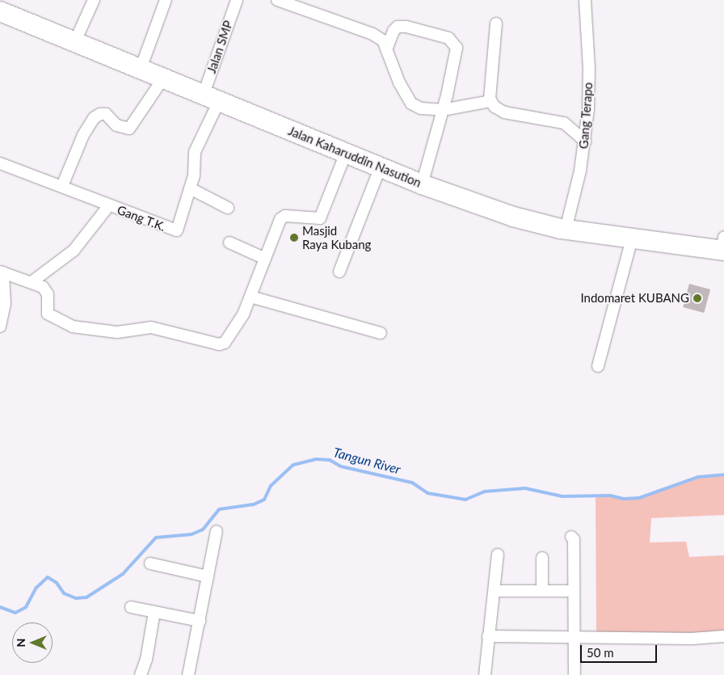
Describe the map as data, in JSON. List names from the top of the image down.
{
  "streets": {
    "highway": ["Jalan Kaharuddin Nasution"],
    "street": ["Jalan SMP", "Gang Terapo", "Gang T.K."]
  },
  "crossings": [
    ["Jalan SMP", "Jalan Kaharuddin Nasution"],
    ["Jalan SMP", "Gang T.K."],
    ["Gang Terapo", "Jalan Kaharuddin Nasution"],
    ["Jalan Kaharuddin Nasution", "Gang T.K."]
  ],
  "water": ["Tangun River"],
  "places": ["Masjid Raya Kubang", "Indomaret KUBANG"],
  "scale_bar": "50 m",
  "north": "left"
}
